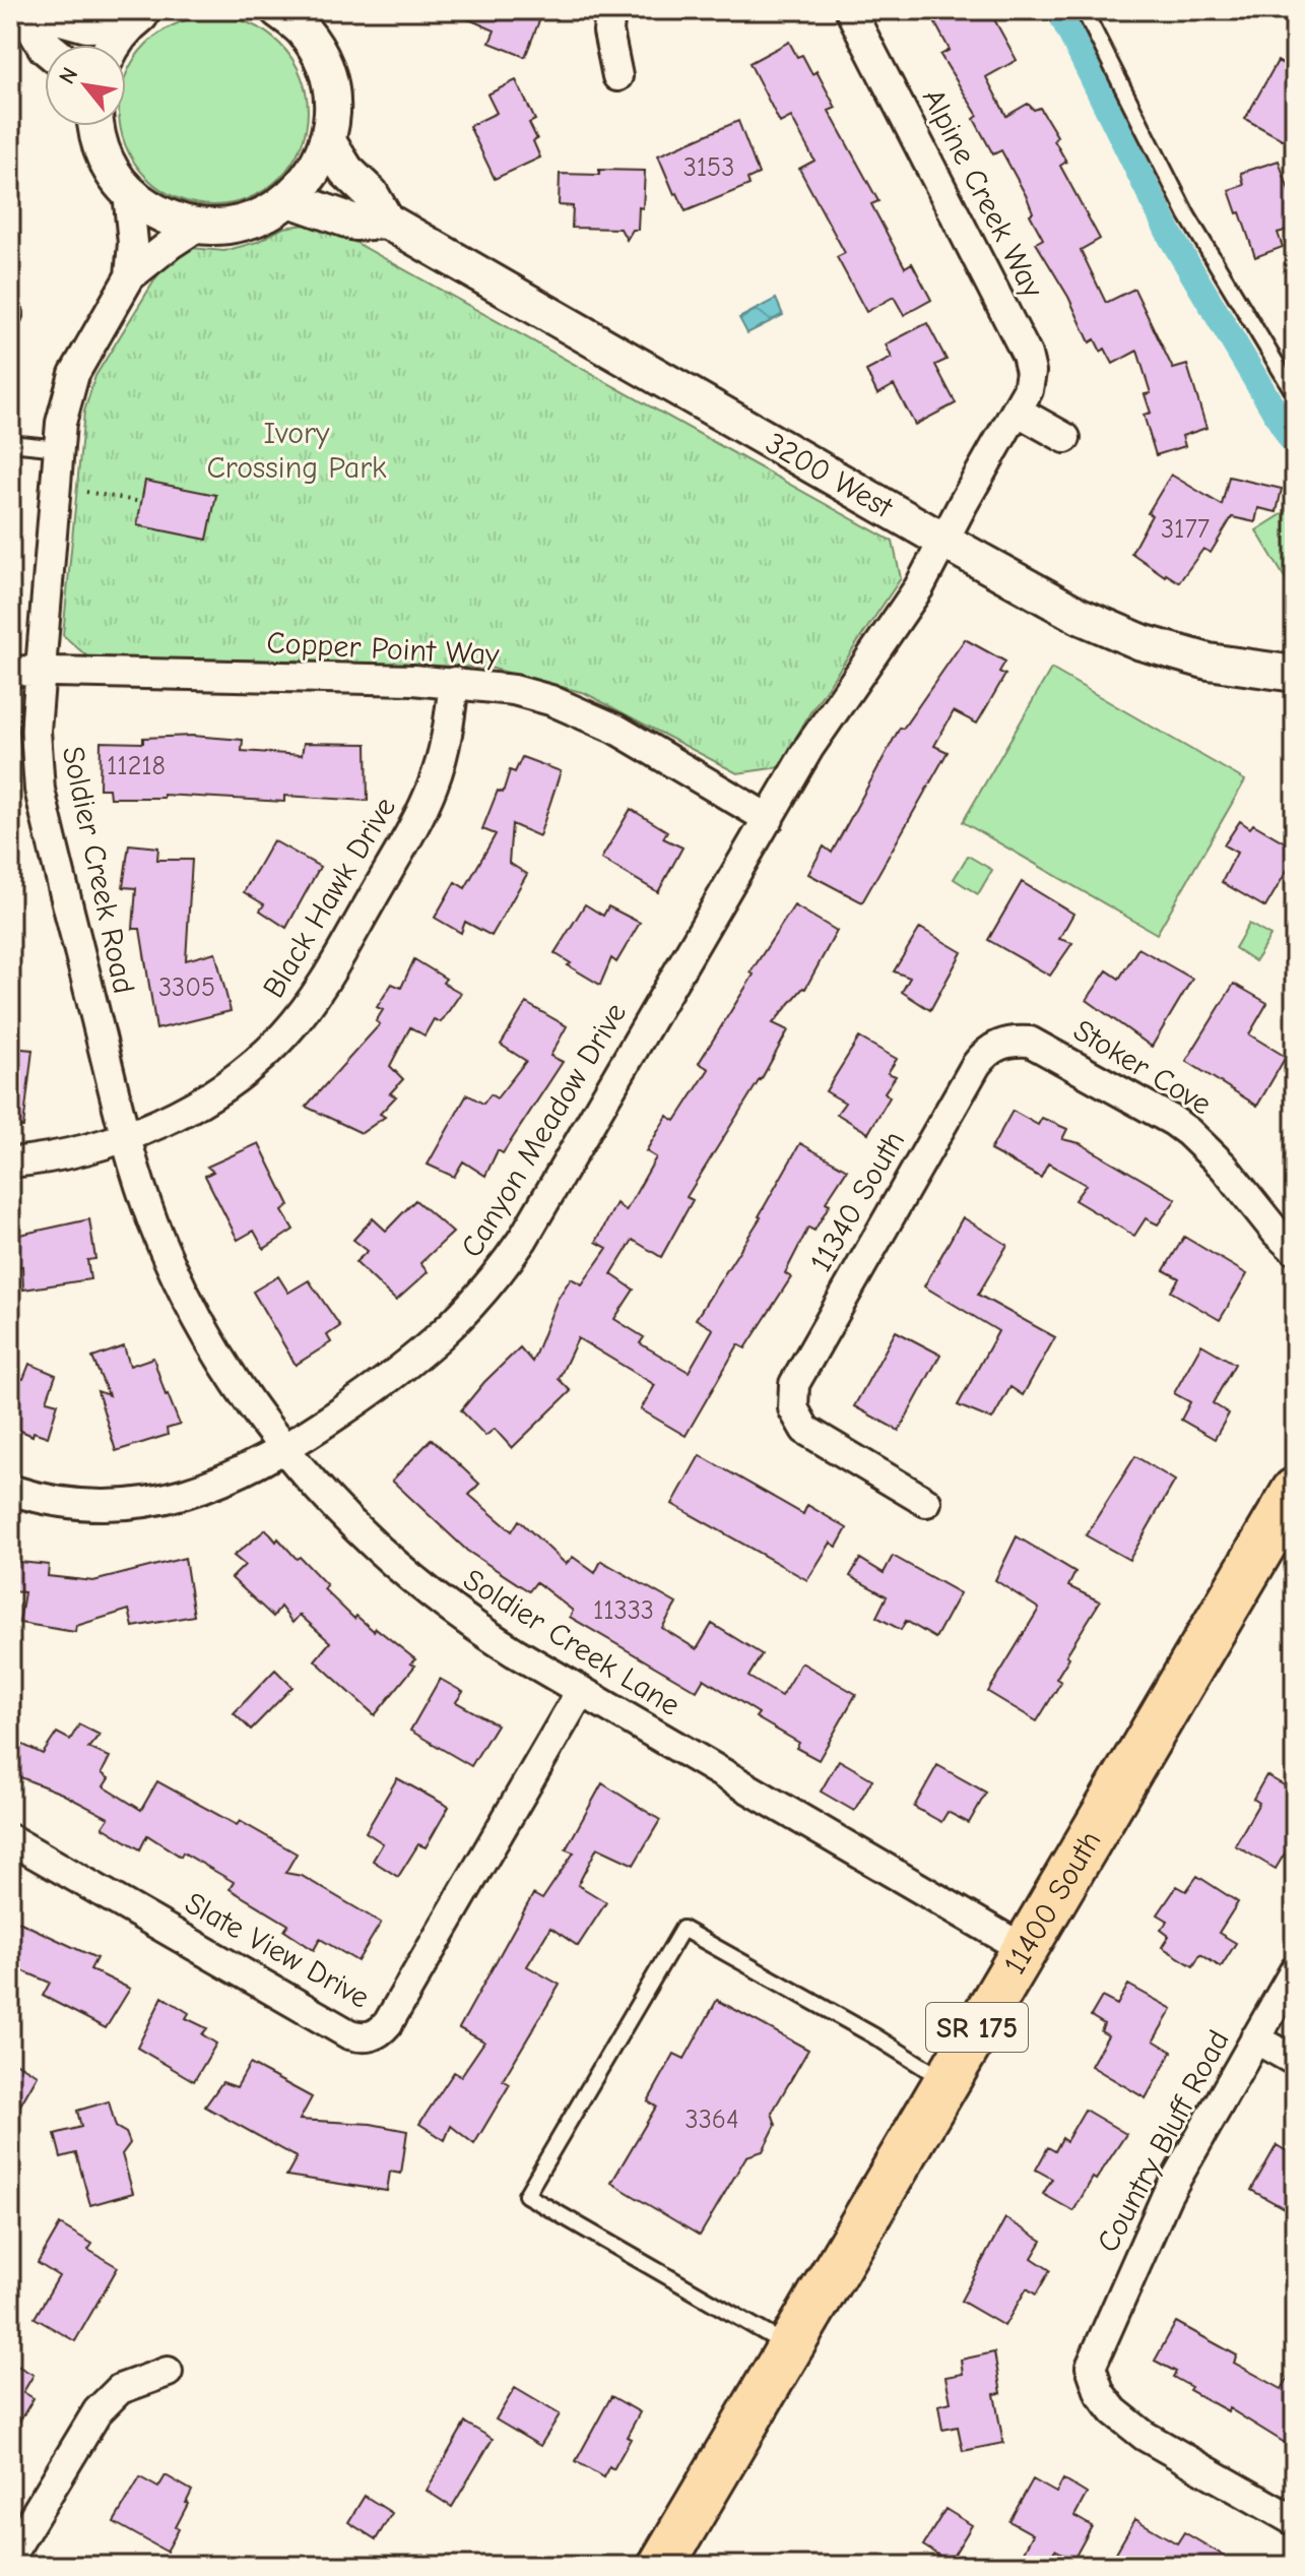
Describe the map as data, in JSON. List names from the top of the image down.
{
  "streets": {
    "main road": ["11400 South", "SR 175"],
    "street": [
      "Alpine Creek Way",
      "3200 West",
      "Copper Point Way",
      "Soldier Creek Road",
      "Black Hawk Drive",
      "Stoker Cove",
      "Canyon Meadow Drive",
      "11340 South",
      "Soldier Creek Lane",
      "Slate View Drive",
      "Country Bluff Road"
    ]
  },
  "crossings": [
    ["Alpine Creek Way", "3200 West"],
    ["Alpine Creek Way", "Canyon Meadow Drive"],
    ["3200 West", "Canyon Meadow Drive"],
    ["Copper Point Way", "Soldier Creek Road"],
    ["Copper Point Way", "Black Hawk Drive"],
    ["Copper Point Way", "Canyon Meadow Drive"],
    ["Soldier Creek Road", "Black Hawk Drive"],
    ["Soldier Creek Road", "Soldier Creek Lane"],
    ["Stoker Cove", "11340 South"],
    ["Canyon Meadow Drive", "Soldier Creek Lane"],
    ["Soldier Creek Lane", "11400 South"],
    ["Soldier Creek Lane", "Slate View Drive"]
  ],
  "parks": ["Ivory Crossing Park"],
  "house_numbers": [
    "3153",
    "3177",
    "11218",
    "3305",
    "11333",
    "3364"
  ],
  "north": "top left"
}
